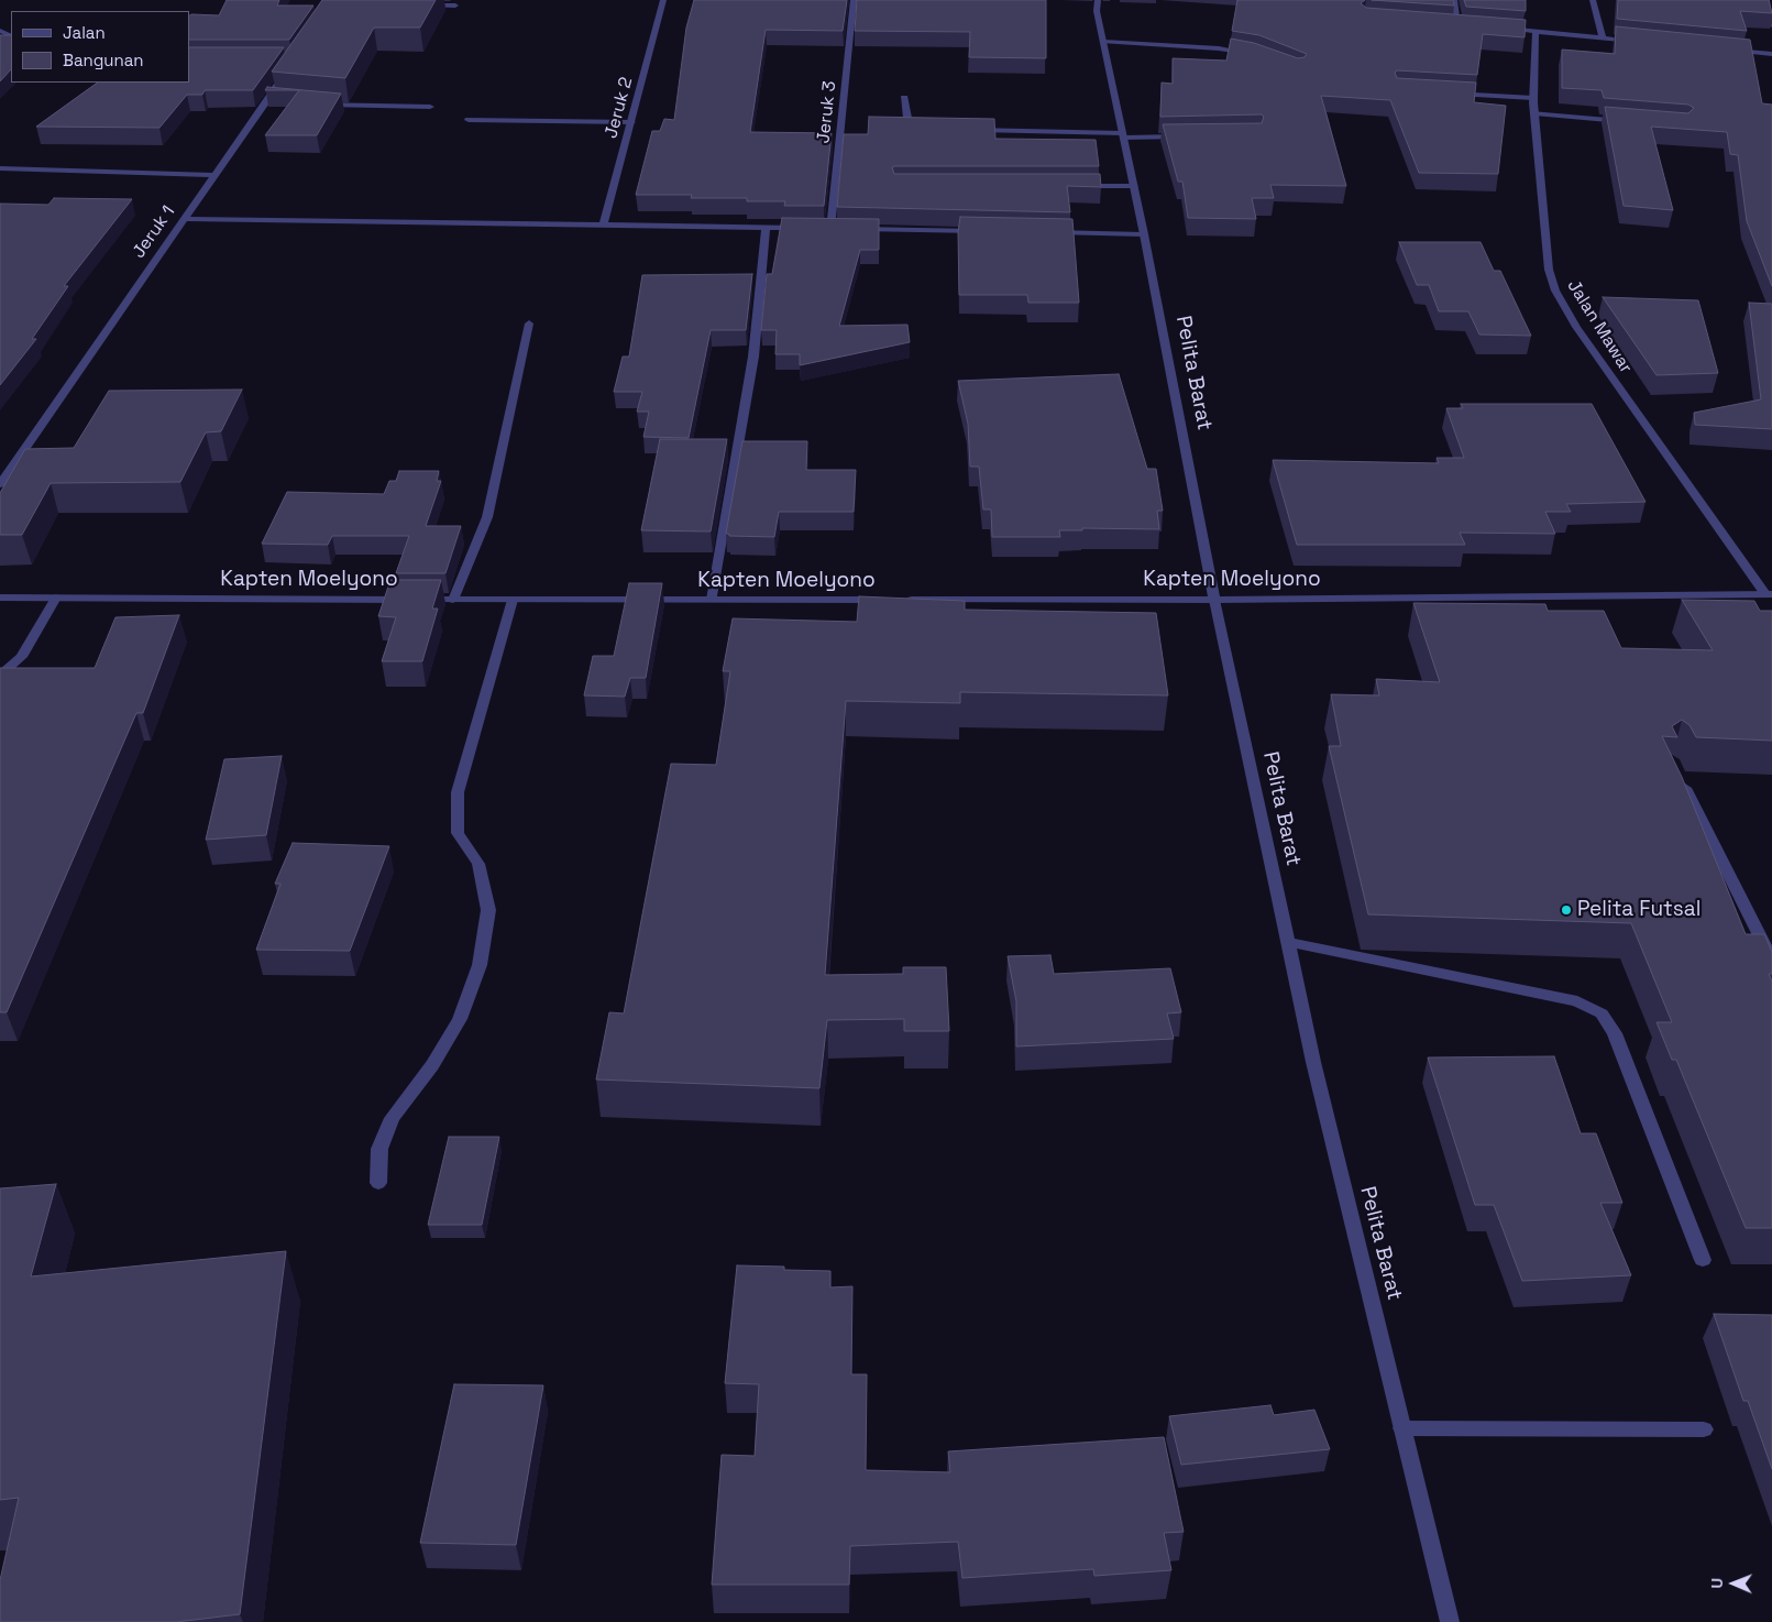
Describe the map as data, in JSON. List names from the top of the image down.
{
  "streets": {
    "street": [
      "Jeruk 2",
      "Jeruk 3",
      "Jeruk 1",
      "Jalan Mawar",
      "Pelita Barat",
      "Kapten Moelyono"
    ]
  },
  "crossings": [
    ["Jalan Mawar", "Kapten Moelyono"],
    ["Pelita Barat", "Kapten Moelyono"]
  ],
  "places": ["Pelita Futsal"],
  "legend": ["Jalan", "Bangunan"],
  "north": "left"
}
